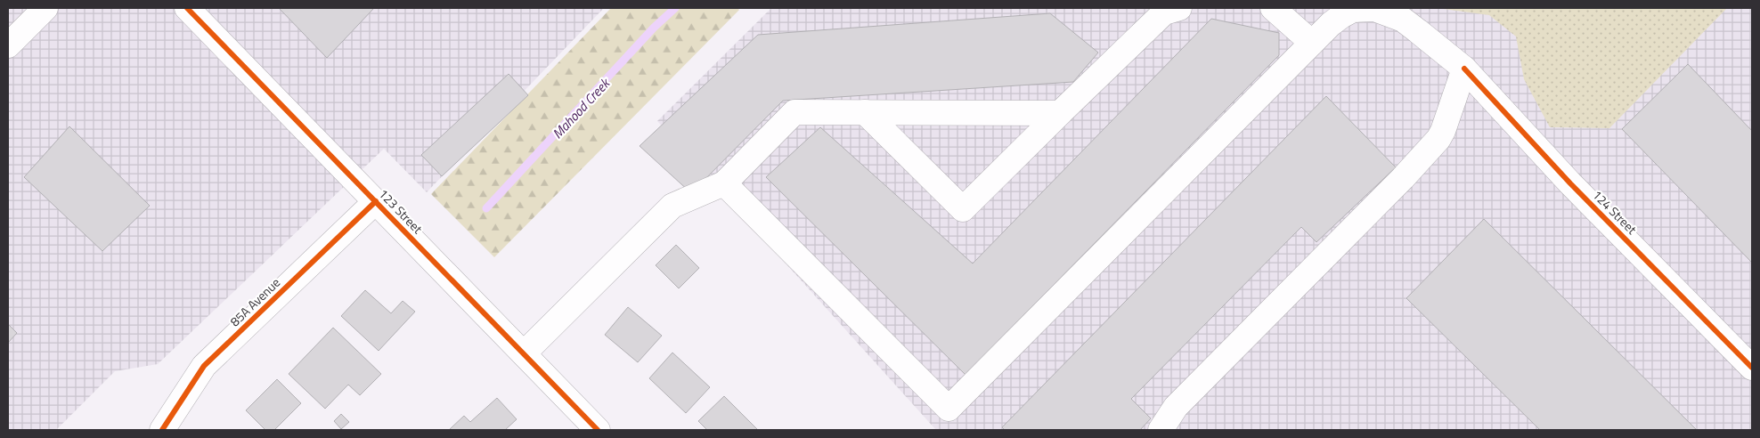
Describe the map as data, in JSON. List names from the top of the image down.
{
  "streets": {
    "street": ["123 Street", "124 Street", "85A Avenue"]
  },
  "crossings": [
    ["123 Street", "85A Avenue"]
  ],
  "water": ["Mahood Creek"]
}
